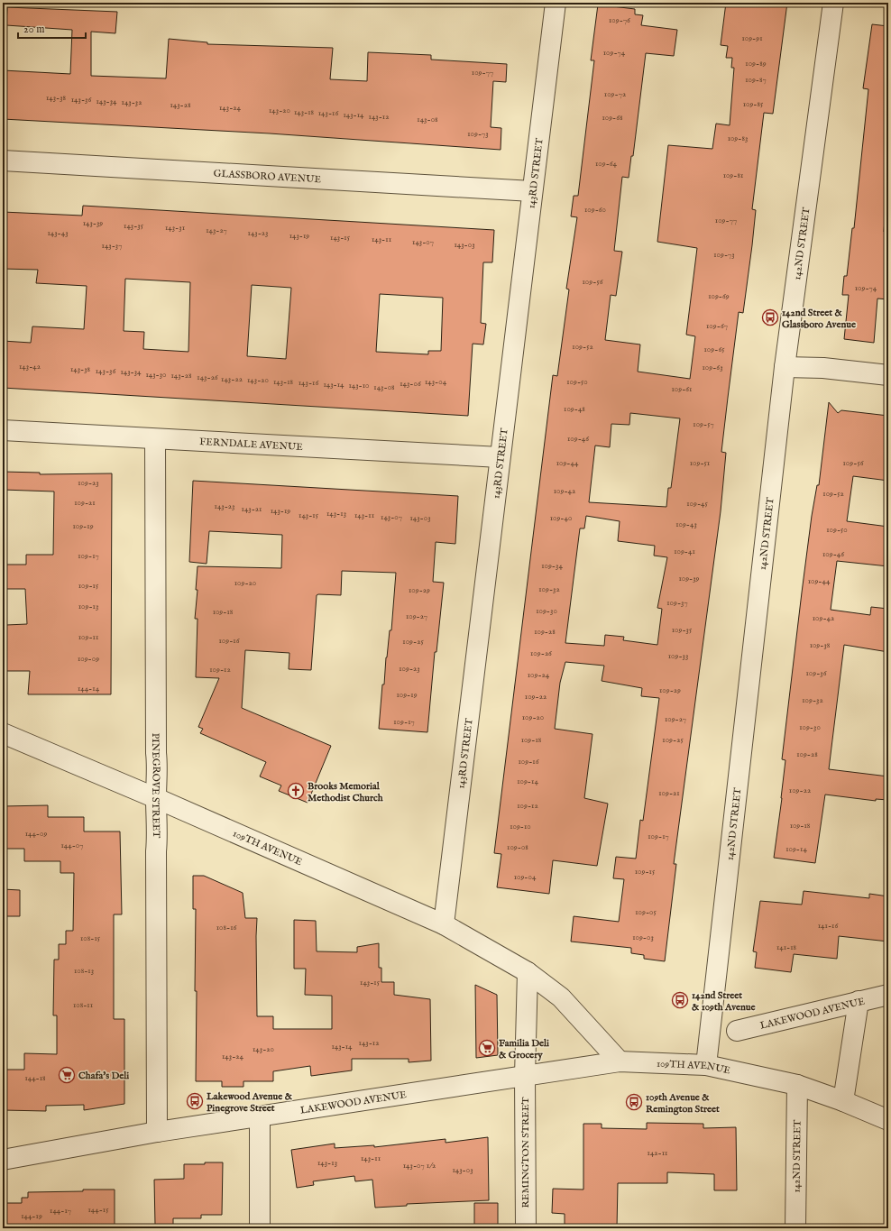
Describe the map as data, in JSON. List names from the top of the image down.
{
  "streets": {
    "street": [
      "143RD STREET",
      "GLASSBORO AVENUE",
      "142ND STREET",
      "FERNDALE AVENUE",
      "PINEGROVE STREET",
      "109TH AVENUE",
      "LAKEWOOD AVENUE",
      "REMINGTON STREET"
    ]
  },
  "crossings": [
    ["143RD STREET", "GLASSBORO AVENUE"],
    ["143RD STREET", "FERNDALE AVENUE"],
    ["143RD STREET", "109TH AVENUE"],
    ["142ND STREET", "109TH AVENUE"],
    ["FERNDALE AVENUE", "PINEGROVE STREET"],
    ["PINEGROVE STREET", "109TH AVENUE"],
    ["PINEGROVE STREET", "LAKEWOOD AVENUE"],
    ["109TH AVENUE", "LAKEWOOD AVENUE"],
    ["LAKEWOOD AVENUE", "REMINGTON STREET"]
  ],
  "places": {
    "bus stop": [
      "142nd Street & Glassboro Avenue",
      "142nd Street & 109th Avenue",
      "Lakewood Avenue & Pinegrove Street",
      "109th Avenue & Remington Street"
    ],
    "church": ["Brooks Memorial Methodist Church"],
    "supermarket": ["Familia Deli & Grocery", "Chafa's Deli"]
  },
  "house_numbers": [
    "109-76",
    "109-91",
    "109-74",
    "109-89",
    "109-77",
    "109-87",
    "109-72",
    "143-38",
    "143-36",
    "143-34",
    "143-32",
    "109-85",
    "143-28",
    "143-24",
    "143-20",
    "143-18",
    "143-16",
    "143-14",
    "143-12",
    "109-68",
    "143-08",
    "109-73",
    "109-83",
    "109-64",
    "109-81",
    "109-60",
    "109-77",
    "143-39",
    "143-35",
    "143-31",
    "143-27",
    "143-43",
    "143-23",
    "143-19",
    "143-15",
    "143-11",
    "143-07",
    "143-03",
    "143-37",
    "109-73",
    "109-56",
    "109-74",
    "109-69",
    "109-67",
    "109-52",
    "109-65",
    "143-42",
    "109-63",
    "143-38",
    "143-36",
    "143-34",
    "143-30",
    "143-28",
    "143-26",
    "143-22",
    "143-20",
    "143-18",
    "143-04",
    "109-50",
    "143-16",
    "143-06",
    "143-14",
    "143-10",
    "143-08",
    "109-61",
    "109-48",
    "109-57",
    "109-46",
    "109-44",
    "109-51",
    "109-56",
    "109-23",
    "109-42",
    "109-52",
    "109-21",
    "109-45",
    "143-23",
    "143-21",
    "143-19",
    "143-13",
    "143-15",
    "143-11",
    "143-07",
    "143-03",
    "109-40",
    "109-43",
    "109-19",
    "109-50",
    "109-41",
    "109-46",
    "109-17",
    "109-34",
    "109-39",
    "109-44",
    "109-20",
    "109-15",
    "109-32",
    "109-29",
    "109-37",
    "109-13",
    "109-30",
    "109-18",
    "109-27",
    "109-42",
    "109-35",
    "109-28",
    "109-11",
    "109-16",
    "109-25",
    "109-38",
    "109-26",
    "109-33",
    "109-09",
    "109-23",
    "109-12",
    "109-36",
    "109-24",
    "144-14",
    "109-29",
    "109-19",
    "109-22",
    "109-32",
    "109-20",
    "109-27",
    "109-17",
    "109-30",
    "109-18",
    "109-25",
    "109-28",
    "109-16",
    "109-14",
    "109-22",
    "109-21",
    "109-12",
    "109-18",
    "109-10",
    "144-09",
    "109-17",
    "144-07",
    "109-08",
    "109-14",
    "109-15",
    "109-04",
    "109-05",
    "141-16",
    "108-16",
    "109-03",
    "108-15",
    "141-18",
    "108-13",
    "143-15",
    "108-11",
    "143-12",
    "143-14",
    "143-20",
    "143-24",
    "144-18",
    "142-11",
    "143-11",
    "143-13",
    "143-07 1/2",
    "143-03",
    "144-15",
    "144-17",
    "144-19"
  ],
  "scale_bar": "20 m"
}
